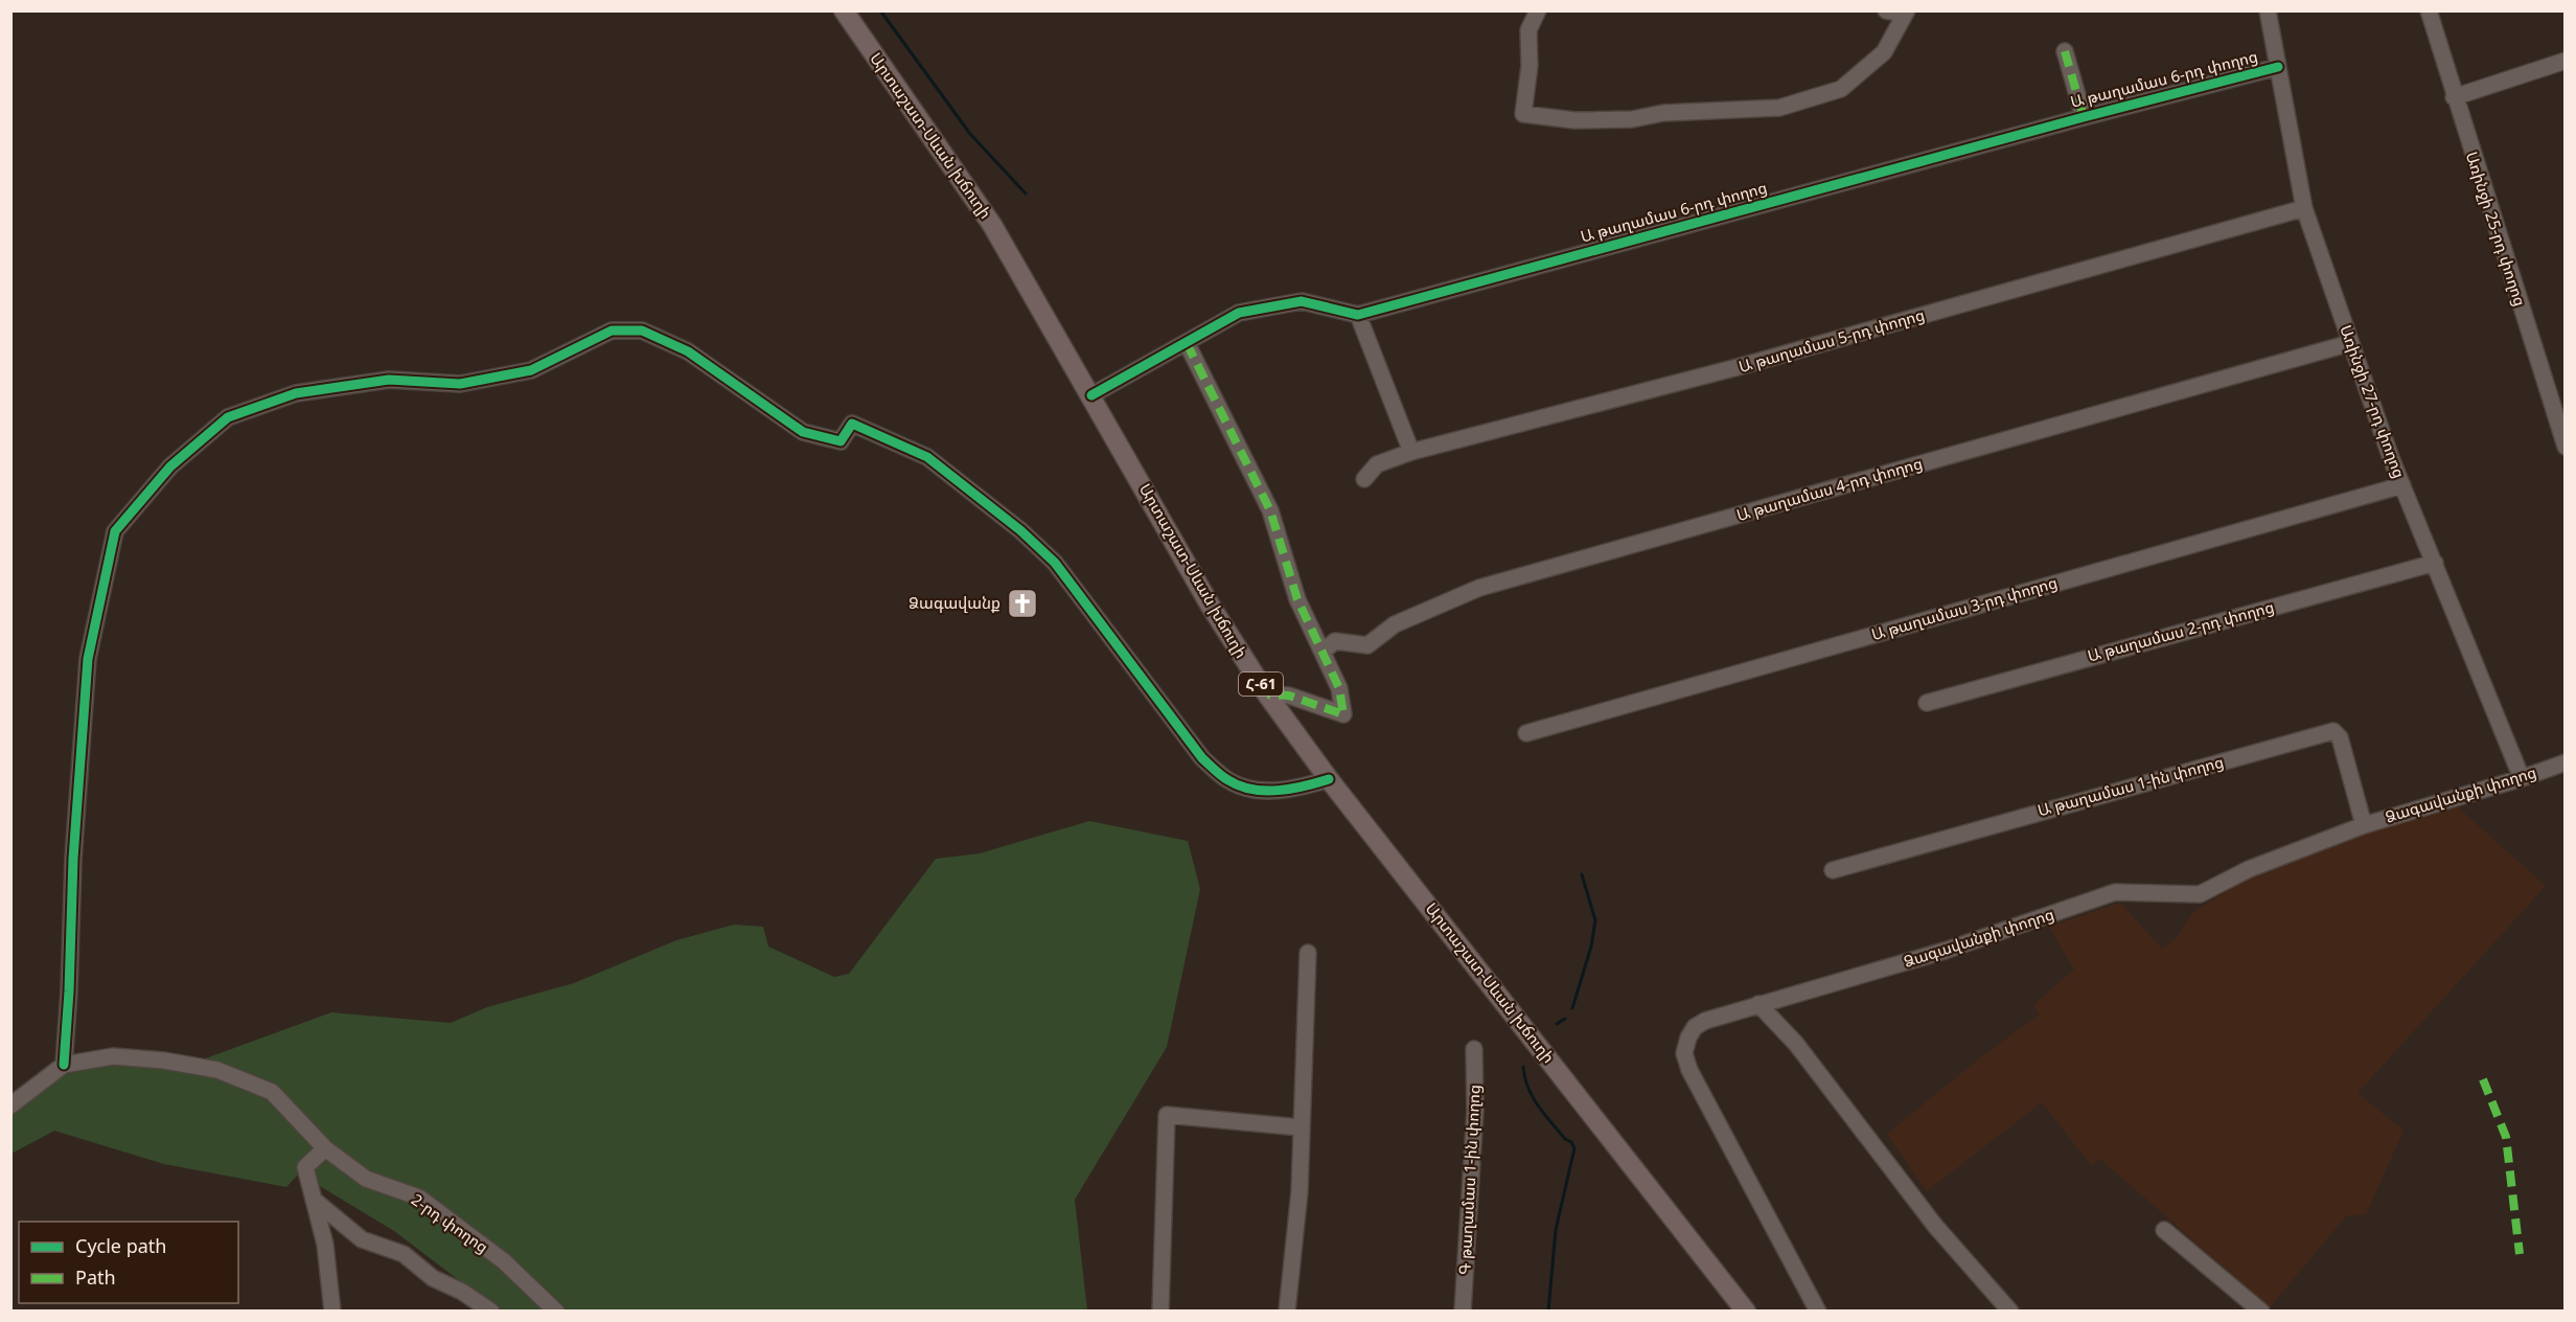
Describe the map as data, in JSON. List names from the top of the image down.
{
  "streets": {
    "main road": ["Արտաշատ-Սևան խճուղի", "Հ-61"],
    "street": [
      "Ա թաղամաս 6-րդ փողոց",
      "Առինջի 25-րդ փողոց",
      "Ա թաղամաս 5-րդ փողոց",
      "Առինջի 27-րդ փողոց",
      "Ա թաղամաս 4-րդ փողոց",
      "Ա թաղամաս 3-րդ փողոց",
      "Ա թաղամաս 2-րդ փողոց",
      "Ա թաղամաս 1-ին փողոց",
      "Ձագավանքի փողոց",
      "Գ թաղամաս 1-ին փողոց",
      "2-րդ փողոց"
    ]
  },
  "crossings": [
    ["Ա թաղամաս 6-րդ փողոց", "Արտաշատ-Սևան խճուղի"],
    ["Ա թաղամաս 6-րդ փողոց", "Առինջի 27-րդ փողոց"],
    ["Ա թաղամաս 5-րդ փողոց", "Առինջի 27-րդ փողոց"],
    ["Առինջի 27-րդ փողոց", "Ա թաղամաս 4-րդ փողոց"],
    ["Առինջի 27-րդ փողոց", "Ա թաղամաս 3-րդ փողոց"],
    ["Առինջի 27-րդ փողոց", "Ա թաղամաս 2-րդ փողոց"],
    ["Առինջի 27-րդ փողոց", "Ձագավանքի փողոց"],
    ["Ա թաղամաս 1-ին փողոց", "Ձագավանքի փողոց"]
  ],
  "places": {
    "church": ["Ձագավանք"]
  },
  "legend": ["Cycle path", "Path"]
}
